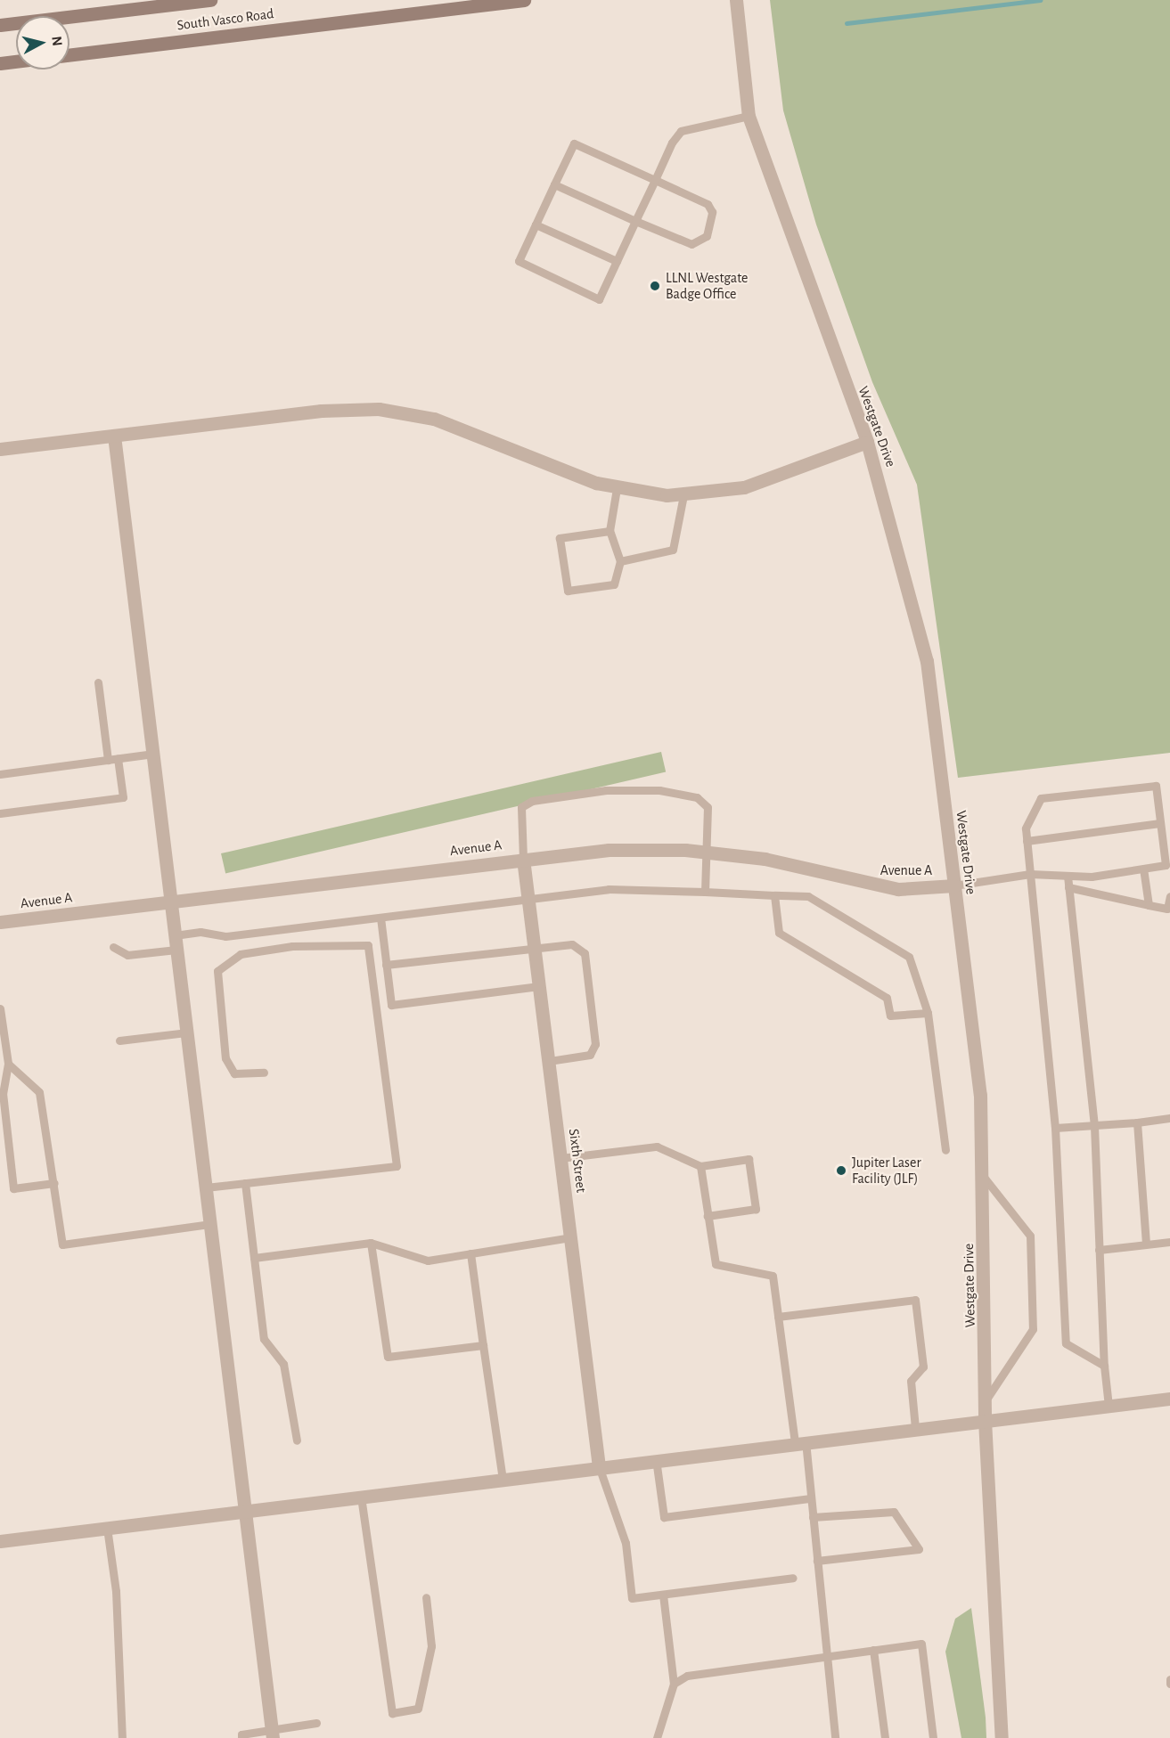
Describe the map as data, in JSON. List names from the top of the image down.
{
  "streets": {
    "main road": ["South Vasco Road"],
    "street": ["Westgate Drive", "Avenue A", "Sixth Street"]
  },
  "crossings": [
    ["Westgate Drive", "Avenue A"],
    ["Avenue A", "Sixth Street"]
  ],
  "places": ["LLNL Westgate Badge Office", "Jupiter Laser Facility (JLF)"],
  "north": "right"
}
